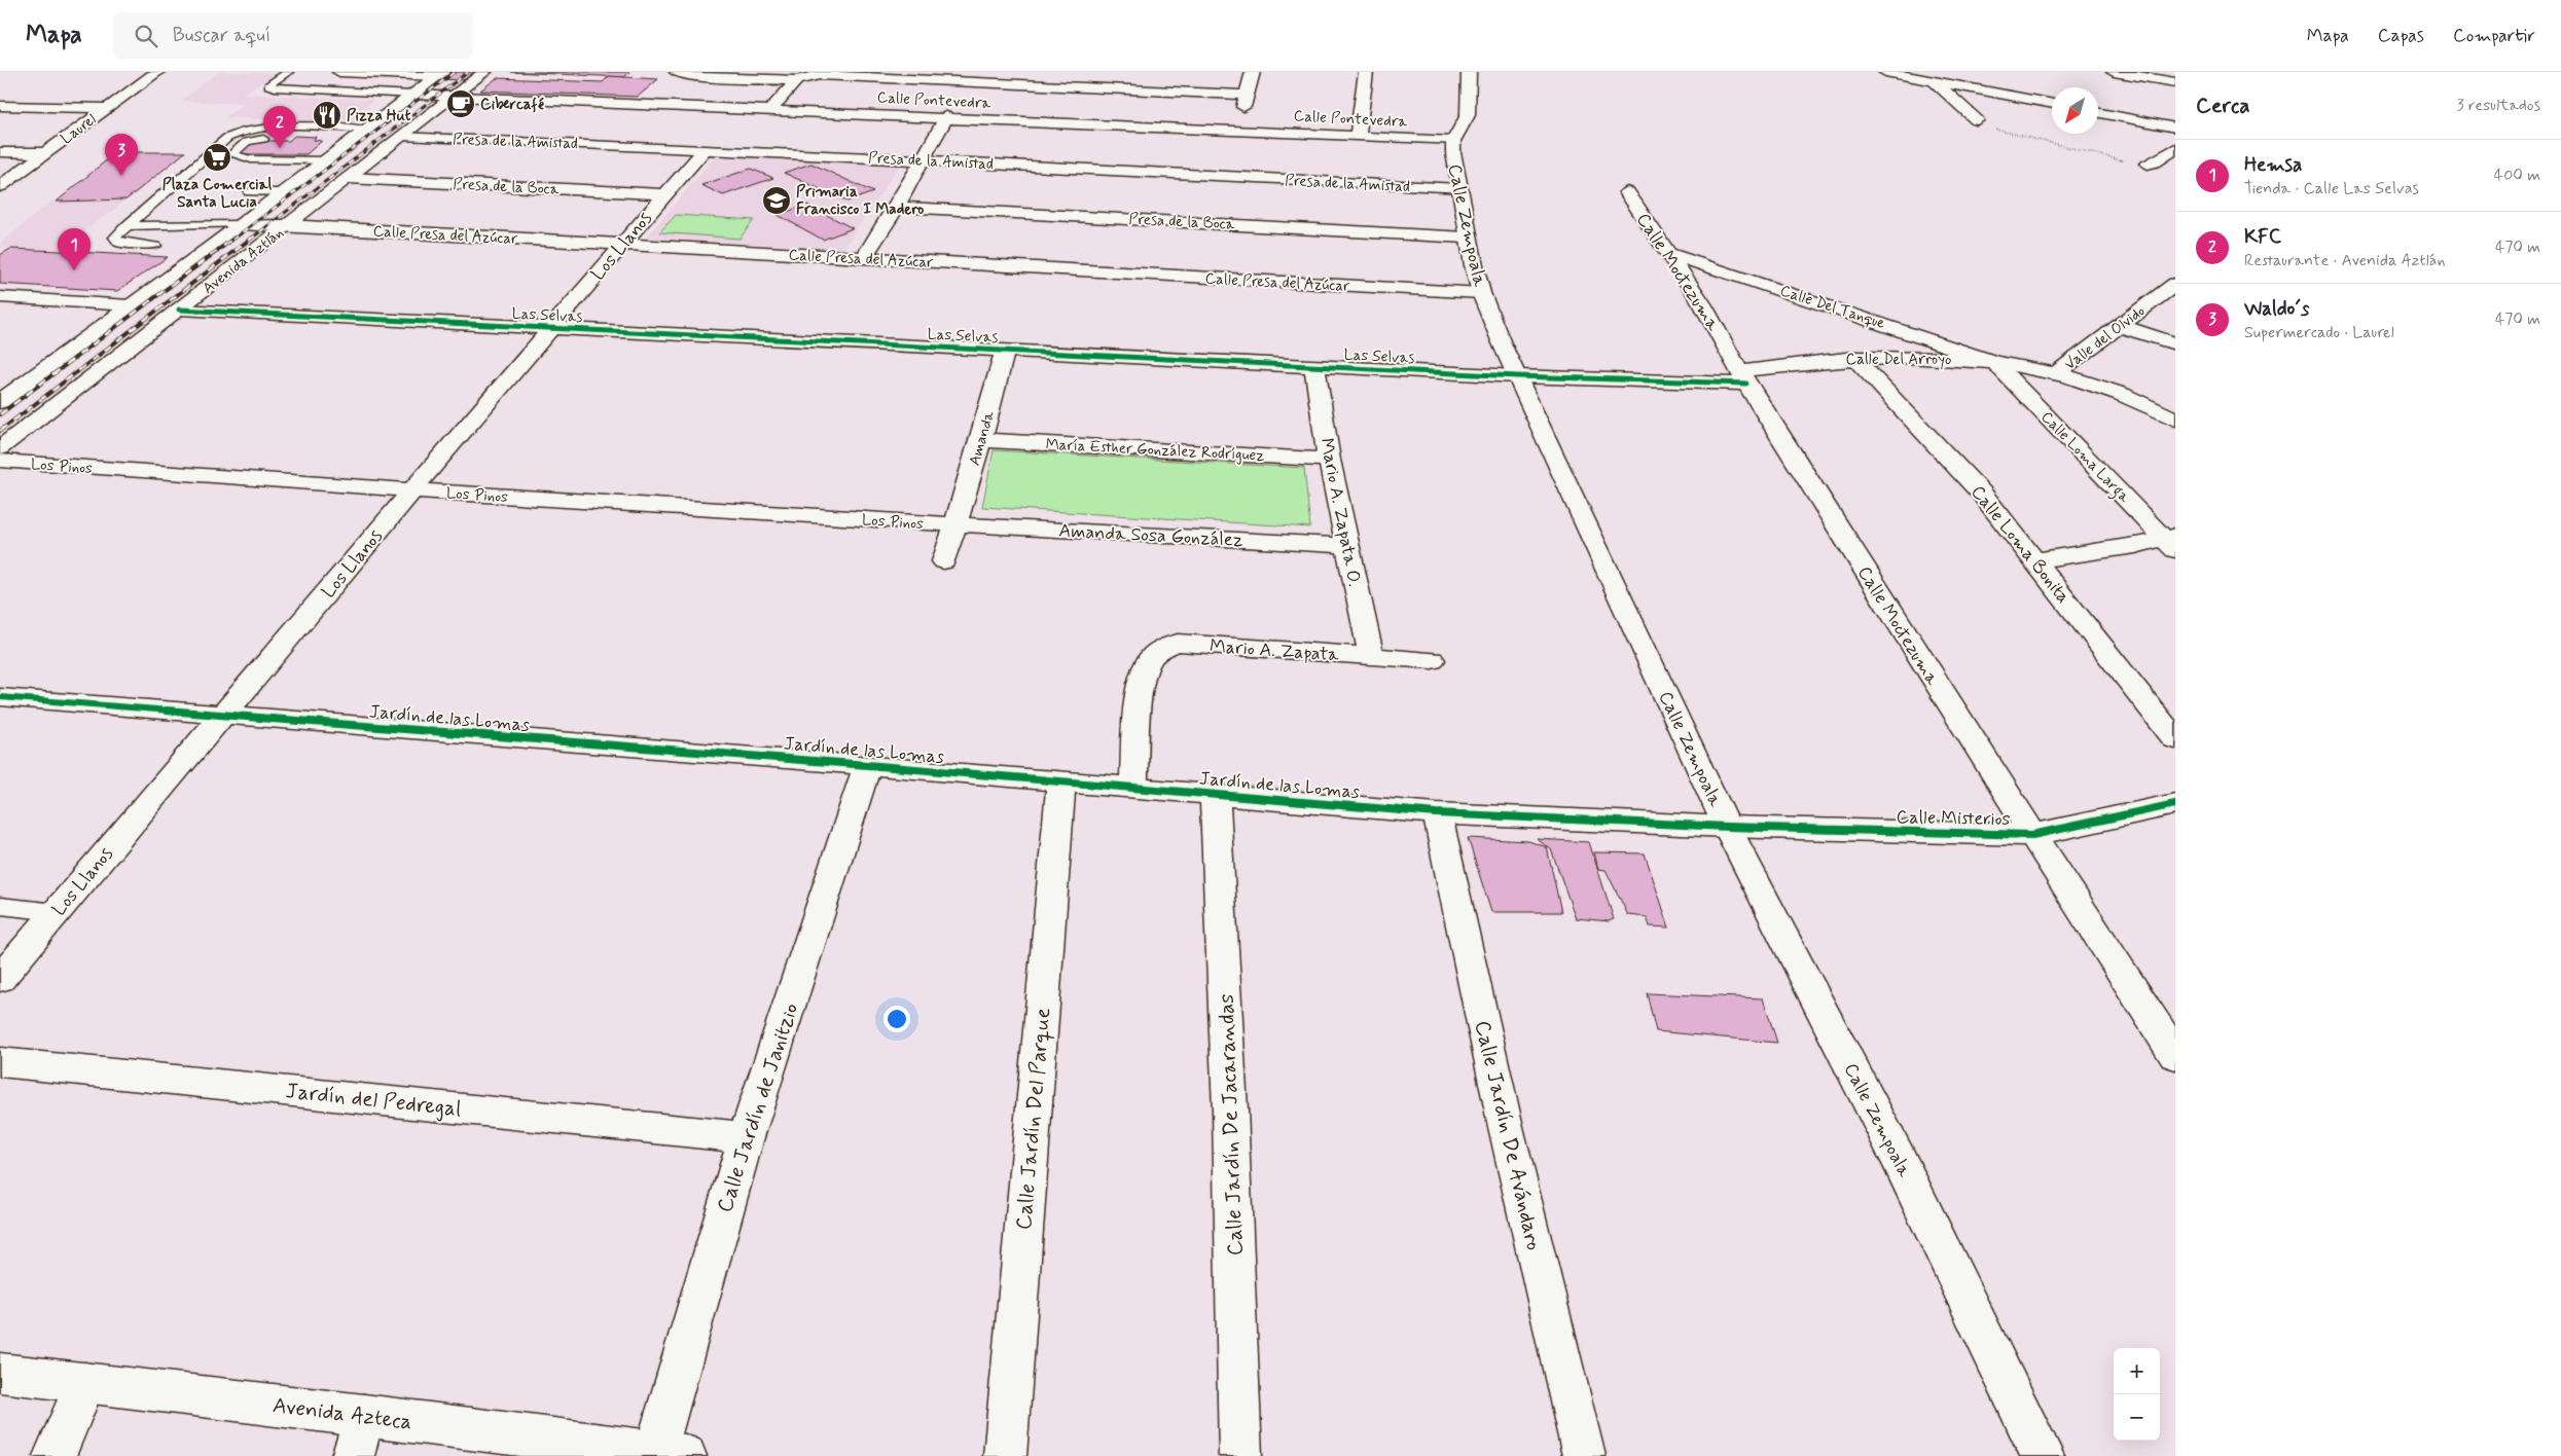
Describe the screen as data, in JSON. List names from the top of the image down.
{
  "streets": {
    "street": [
      "Calle Pontevedra",
      "Laurel",
      "Presa de la Amistad",
      "Presa de la Boca",
      "Calle Zempoala",
      "Calle Presa del Azúcar",
      "Los Llanos",
      "Avenida Aztlán",
      "Calle Moctezuma",
      "Calle Del Tanque",
      "Las Selvas",
      "Valle del Olvido",
      "Calle Del Arroyo",
      "Amanda",
      "María Esther González Rodríguez",
      "Calle Loma Larga",
      "Los Pinos",
      "Mario A. Zapata O.",
      "Amanda Sosa González",
      "Calle Loma Bonita",
      "Mario A. Zapata",
      "Jardín de las Lomas",
      "Calle Misterios",
      "Jardín del Pedregal",
      "Calle Jardín de Janitzio",
      "Calle Jardín Del Parque",
      "Calle Jardín De Jacarandas",
      "Calle Jardín De Avándaro",
      "Avenida Azteca"
    ]
  },
  "crossings": [
    ["Calle Pontevedra", "Calle Zempoala"],
    ["Calle Pontevedra", "Avenida Aztlán"],
    ["Presa de la Amistad", "Calle Zempoala"],
    ["Presa de la Amistad", "Los Llanos"],
    ["Presa de la Amistad", "Avenida Aztlán"],
    ["Presa de la Boca", "Calle Zempoala"],
    ["Presa de la Boca", "Los Llanos"],
    ["Presa de la Boca", "Avenida Aztlán"],
    ["Calle Zempoala", "Calle Presa del Azúcar"],
    ["Calle Zempoala", "Las Selvas"],
    ["Calle Zempoala", "Jardín de las Lomas"],
    ["Calle Zempoala", "Calle Misterios"],
    ["Calle Presa del Azúcar", "Los Llanos"],
    ["Calle Presa del Azúcar", "Avenida Aztlán"],
    ["Los Llanos", "Las Selvas"],
    ["Los Llanos", "Los Pinos"],
    ["Los Llanos", "Jardín de las Lomas"],
    ["Avenida Aztlán", "Las Selvas"],
    ["Calle Moctezuma", "Calle Del Tanque"],
    ["Calle Moctezuma", "Las Selvas"],
    ["Calle Moctezuma", "Calle Del Arroyo"],
    ["Calle Moctezuma", "Calle Misterios"],
    ["Calle Del Tanque", "Calle Del Arroyo"],
    ["Calle Del Tanque", "Calle Loma Larga"],
    ["Las Selvas", "Calle Del Arroyo"],
    ["Las Selvas", "Amanda"],
    ["Las Selvas", "Mario A. Zapata O."],
    ["Valle del Olvido", "Calle Del Arroyo"],
    ["Calle Del Arroyo", "Calle Loma Larga"],
    ["Calle Del Arroyo", "Calle Loma Bonita"],
    ["Amanda", "María Esther González Rodríguez"],
    ["Amanda", "Los Pinos"],
    ["Amanda", "Amanda Sosa González"],
    ["María Esther González Rodríguez", "Mario A. Zapata O."],
    ["Los Pinos", "Amanda Sosa González"],
    ["Mario A. Zapata O.", "Amanda Sosa González"],
    ["Mario A. Zapata O.", "Mario A. Zapata"],
    ["Mario A. Zapata", "Jardín de las Lomas"],
    ["Jardín de las Lomas", "Calle Misterios"],
    ["Jardín de las Lomas", "Calle Jardín de Janitzio"],
    ["Jardín de las Lomas", "Calle Jardín Del Parque"],
    ["Jardín de las Lomas", "Calle Jardín De Jacarandas"],
    ["Jardín de las Lomas", "Calle Jardín De Avándaro"],
    ["Jardín del Pedregal", "Calle Jardín de Janitzio"],
    ["Calle Jardín de Janitzio", "Avenida Azteca"]
  ],
  "places": {
    "cafe": ["Cibercafé"],
    "restaurant": ["Pizza Hut"],
    "supermarket": ["Plaza Comercial Santa Lucia"],
    "school or university": ["Primaria Francisco I Madero"]
  },
  "north": "bottom left",
  "page": {
    "header": "Mapa",
    "search": "Buscar aquí",
    "nav": ["Mapa", "Capas", "Compartir"],
    "heading": ["Cerca", "3 resultados"],
    "pins": ["2", "3", "1"],
    "list": [
      {
        "mark": "1",
        "name": "Hemsa",
        "note": "Tienda · Calle Las Selvas",
        "value": "400 m"
      },
      {
        "mark": "2",
        "name": "KFC",
        "note": "Restaurante · Avenida Aztlán",
        "value": "470 m"
      },
      {
        "mark": "3",
        "name": "Waldo´s",
        "note": "Supermercado · Laurel",
        "value": "470 m"
      }
    ],
    "map_buttons": ["+", "−"]
  }
}
